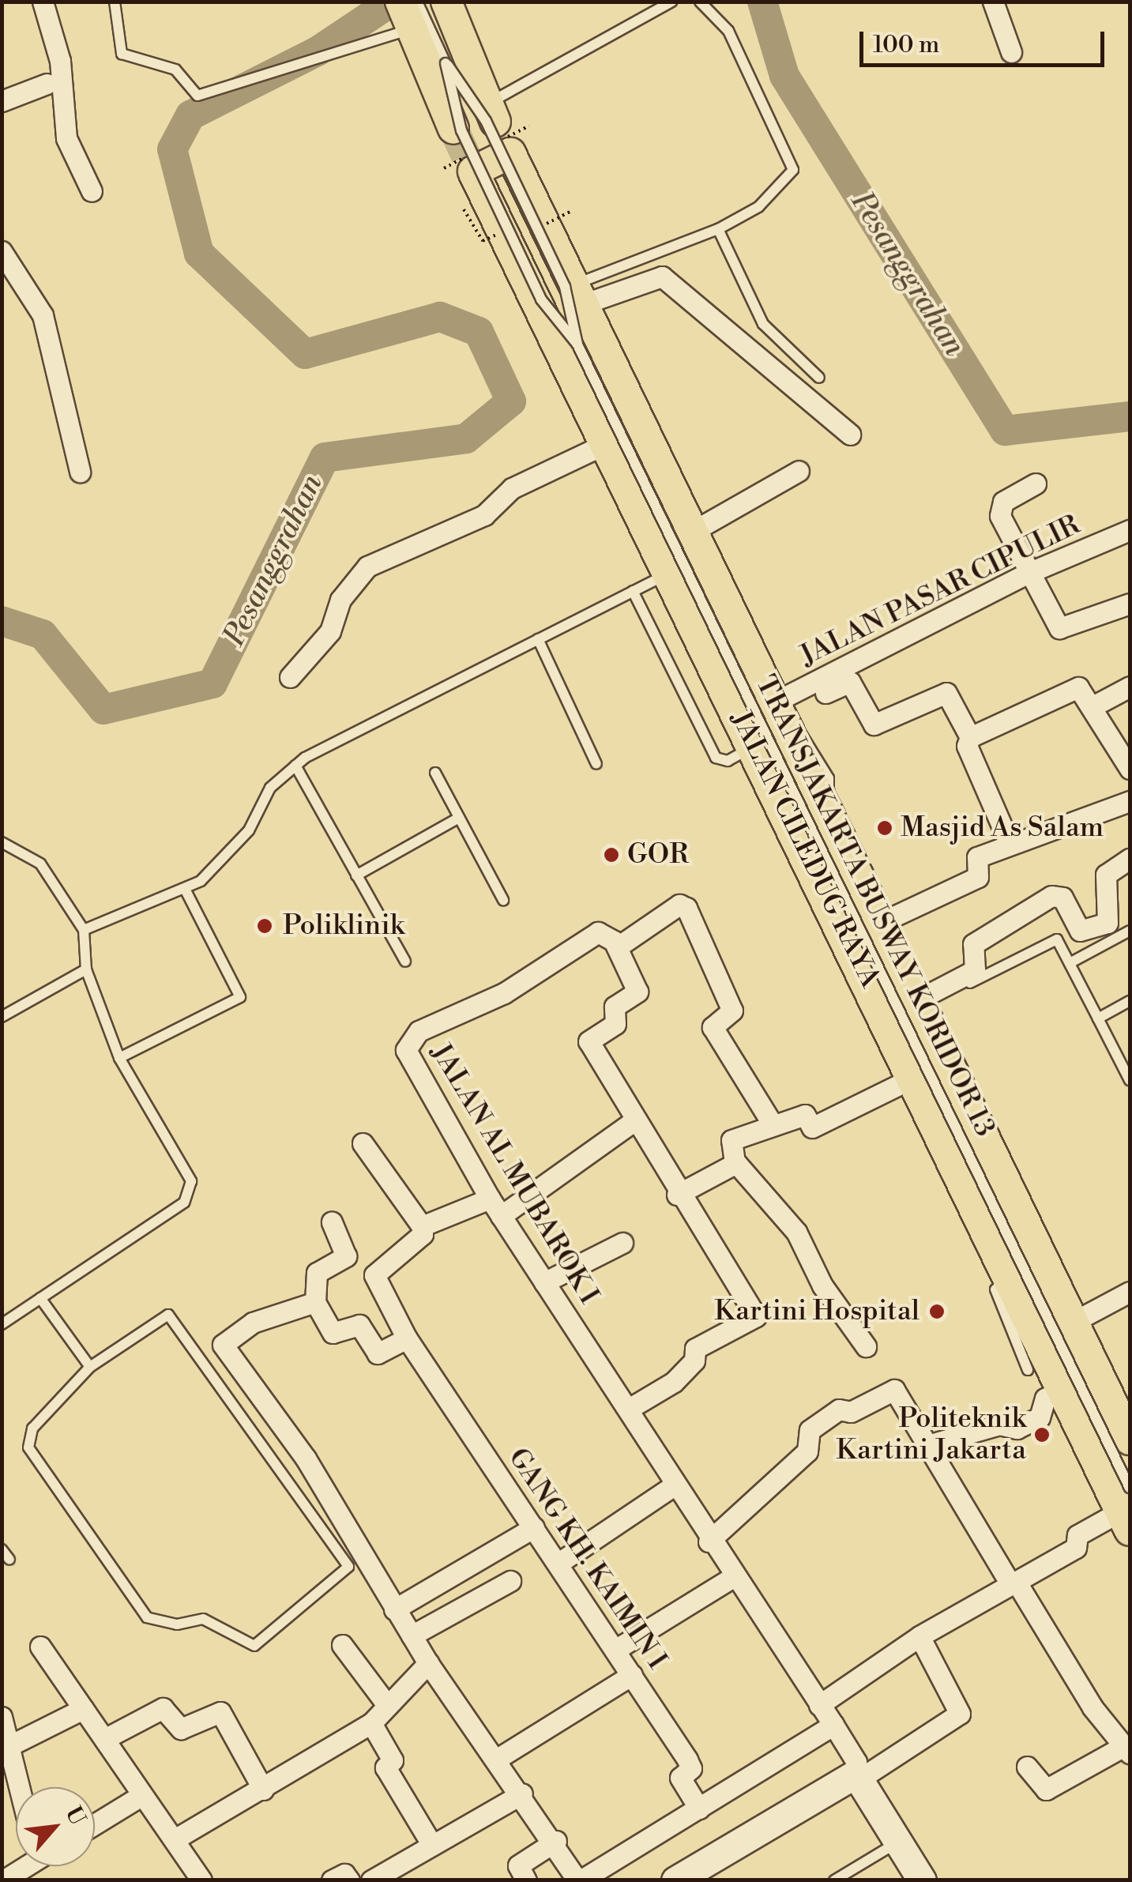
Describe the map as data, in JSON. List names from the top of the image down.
{
  "streets": {
    "main road": ["JALAN CILEDUG RAYA"],
    "street": ["JALAN PASAR CIPULIR", "JALAN AL MUBAROK I", "GANG KH. KAIMIN I"],
    "lane": ["TRANSJAKARTA BUSWAY KORIDOR 13"]
  },
  "crossings": [
    ["JALAN PASAR CIPULIR", "JALAN CILEDUG RAYA"],
    ["JALAN CILEDUG RAYA", "TRANSJAKARTA BUSWAY KORIDOR 13"]
  ],
  "water": ["Pesanggrahan"],
  "places": [
    "Masjid As Salam",
    "GOR",
    "Poliklinik",
    "Kartini Hospital",
    "Politeknik Kartini Jakarta"
  ],
  "scale_bar": "100 m",
  "north": "top right"
}
